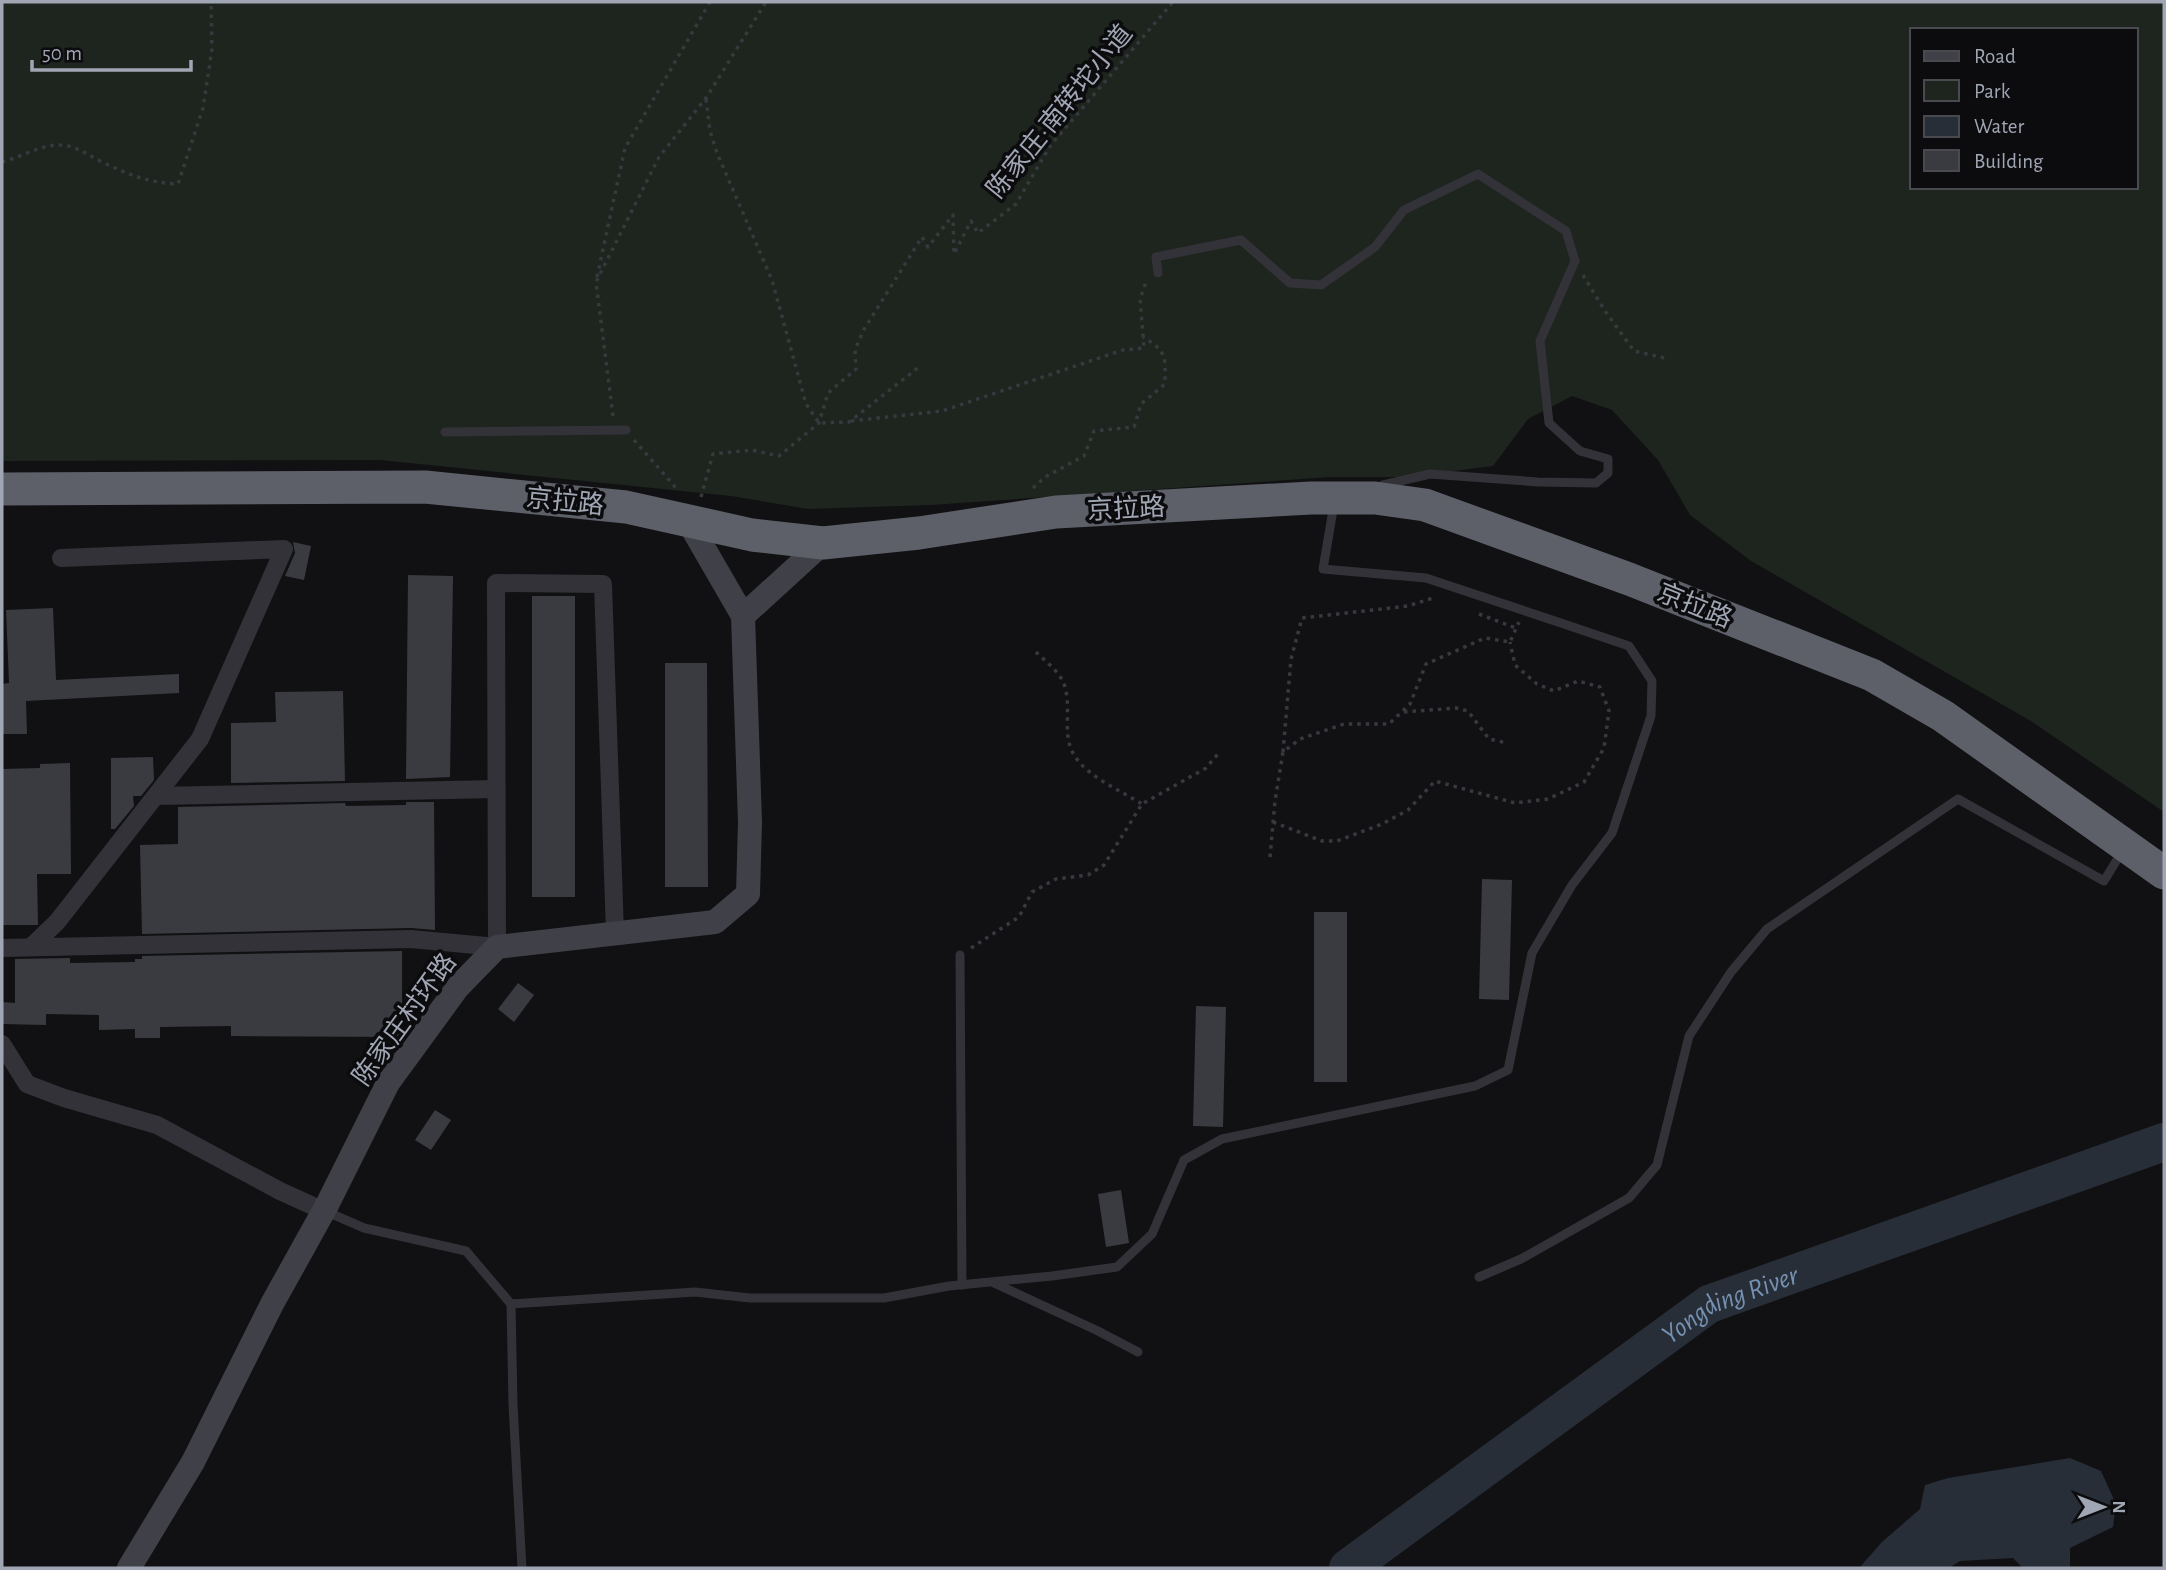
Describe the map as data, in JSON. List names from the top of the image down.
{
  "streets": {
    "highway": ["京拉路"],
    "street": ["陈家庄村环路"],
    "path": ["陈家庄·南转坨小道"]
  },
  "water": ["Yongding River"],
  "legend": [
    "Road",
    "Park",
    "Water",
    "Building"
  ],
  "scale_bar": "50 m",
  "north": "right"
}
